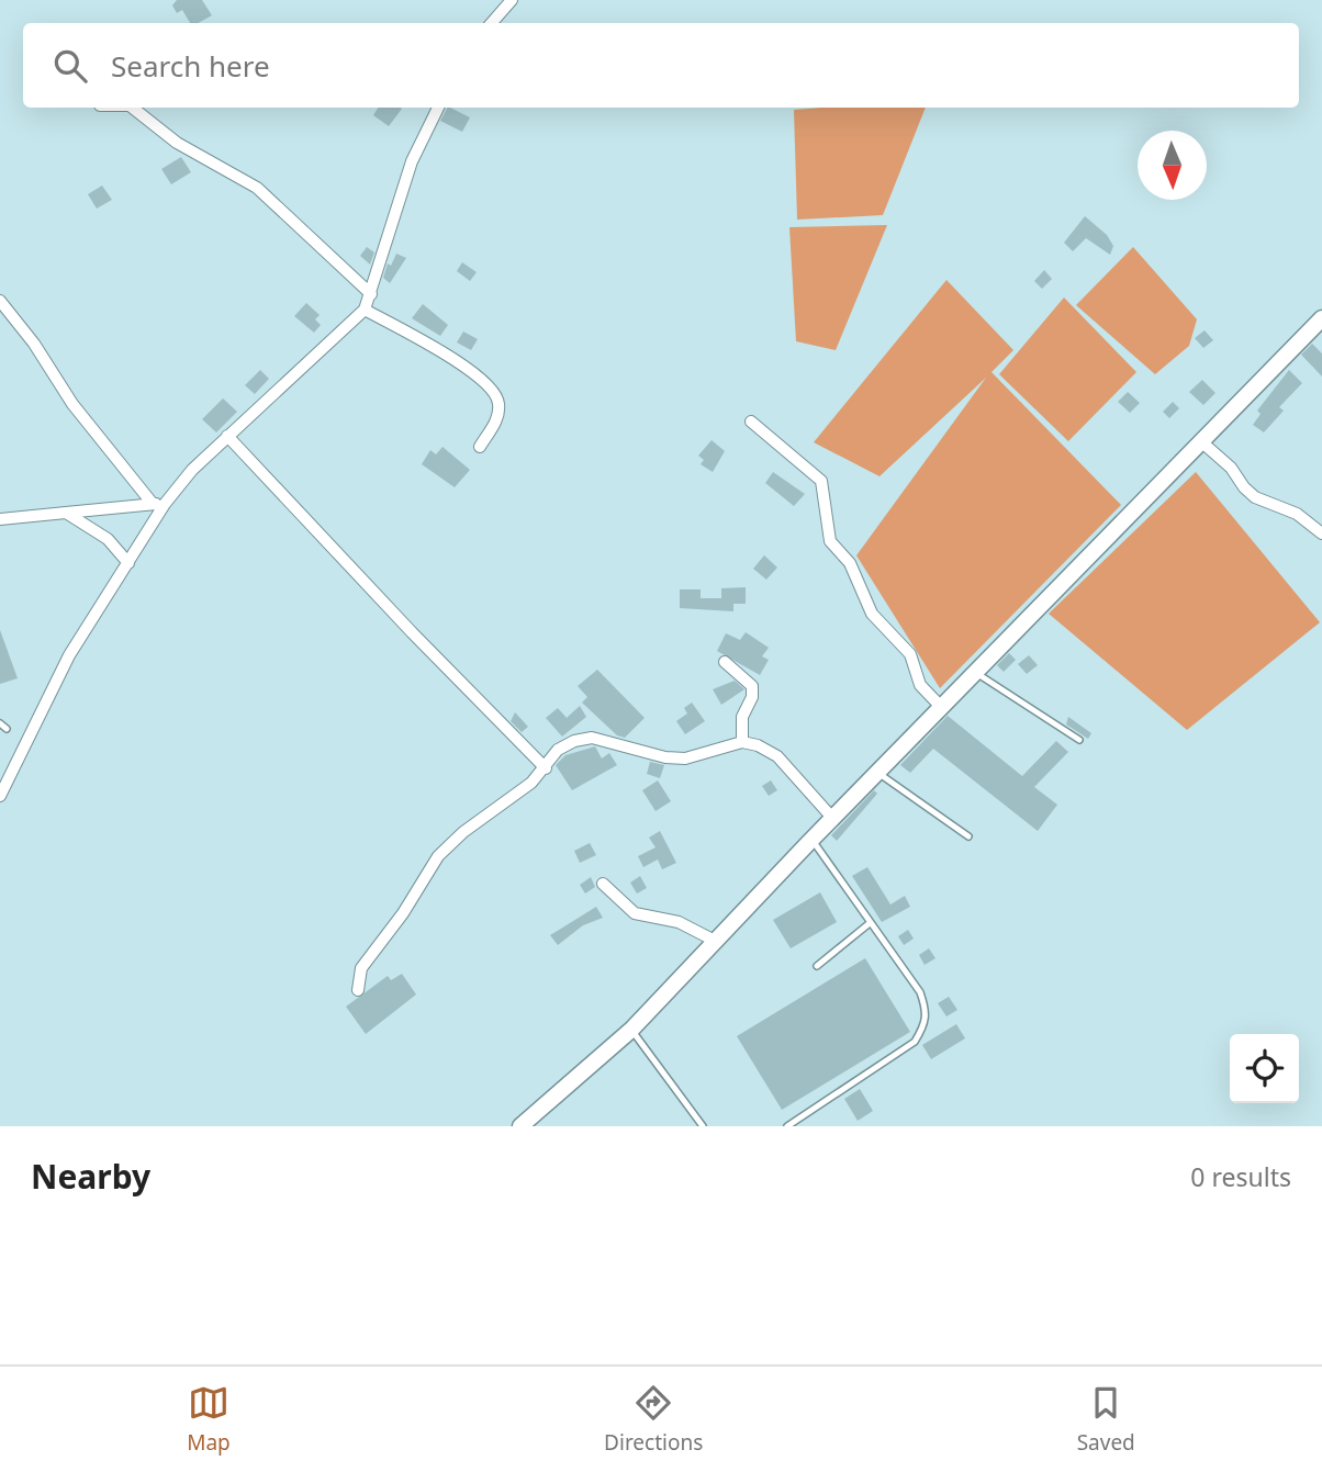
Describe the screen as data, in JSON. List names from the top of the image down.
{
  "north": "bottom",
  "page": {
    "search": "Search here",
    "heading": ["Nearby", "0 results"],
    "nav": ["Map", "Directions", "Saved"]
  }
}
